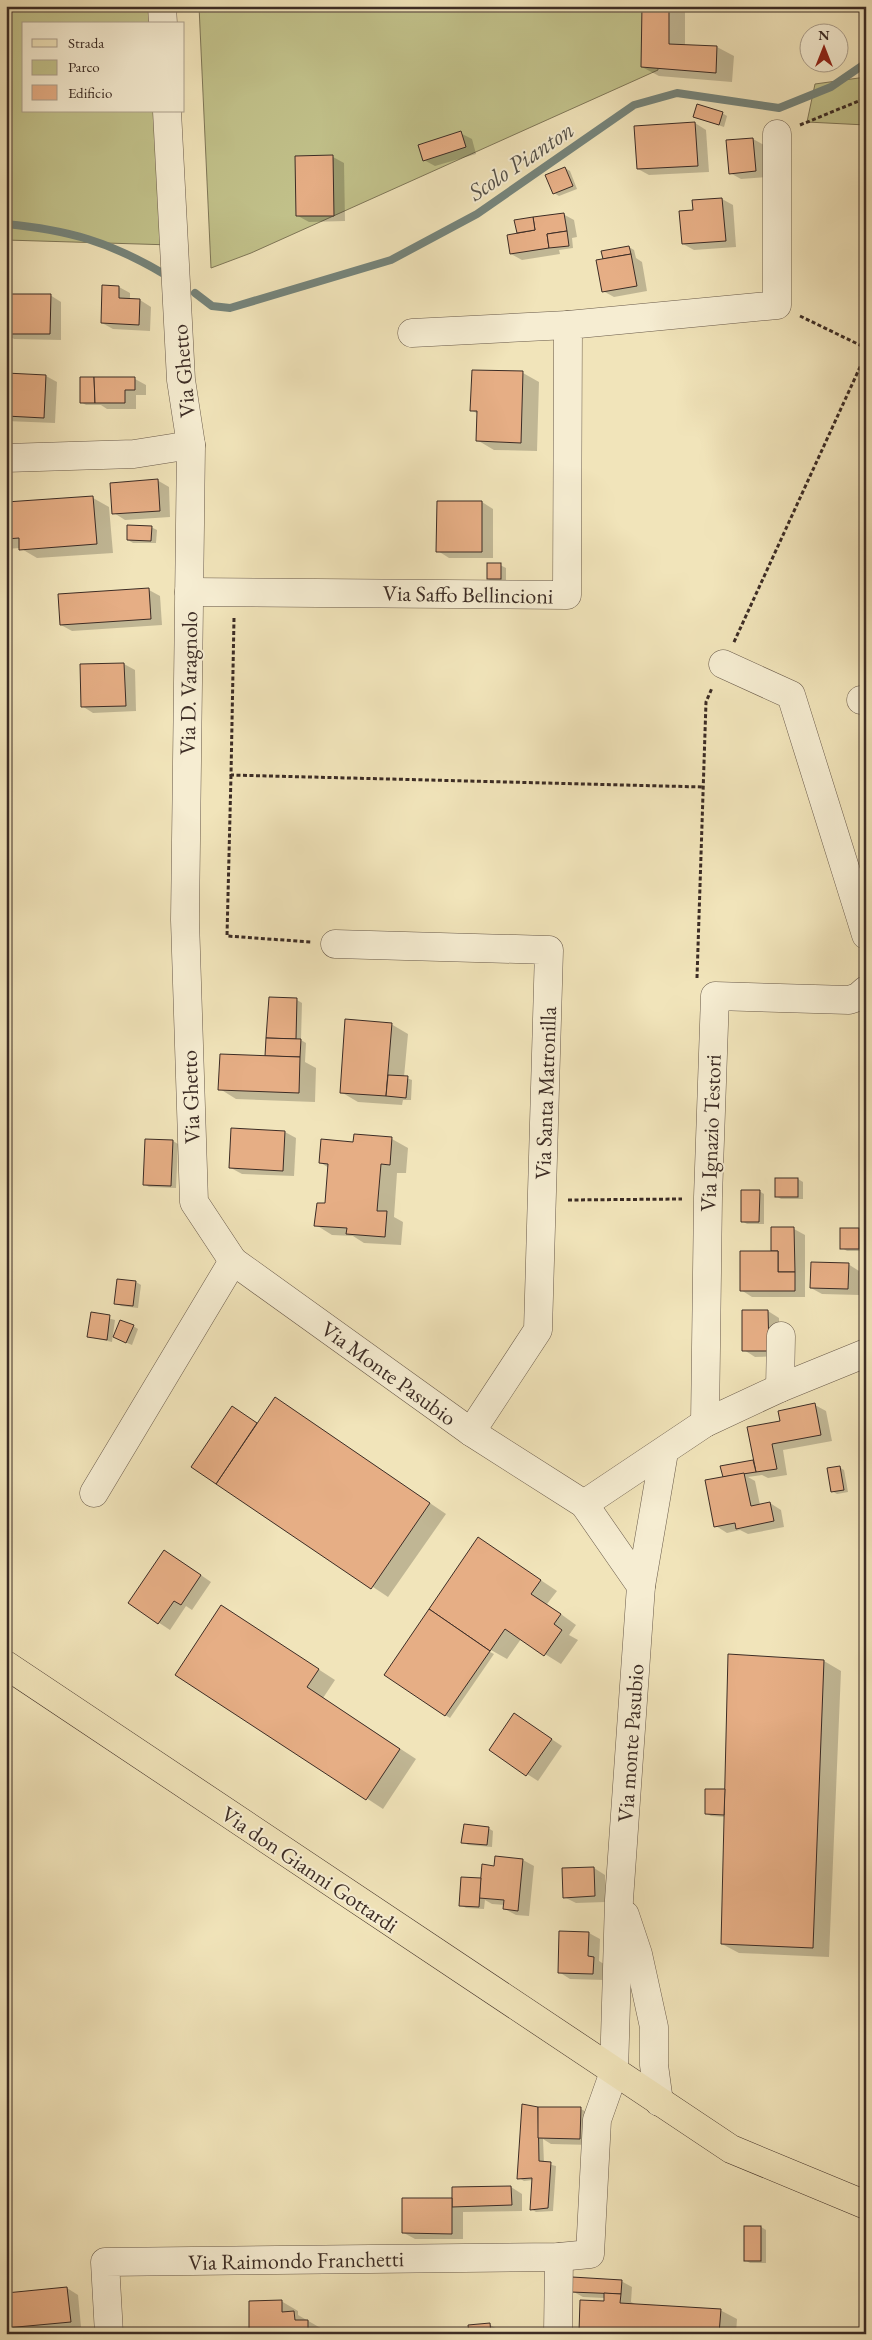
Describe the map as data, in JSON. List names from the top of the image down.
{
  "streets": {
    "main road": ["Via don Gianni Gottardi"],
    "street": [
      "Via Ghetto",
      "Via Saffo Bellincioni",
      "Via D. Varagnolo",
      "Via Santa Matronilla",
      "Via Ignazio Testori",
      "Via Monte Pasubio",
      "Via monte Pasubio",
      "Via Raimondo Franchetti"
    ]
  },
  "crossings": [
    ["Via Ghetto", "Via D. Varagnolo"],
    ["Via Ghetto", "Via Monte Pasubio"],
    ["Via Saffo Bellincioni", "Via D. Varagnolo"],
    ["Via Santa Matronilla", "Via Monte Pasubio"],
    ["Via monte Pasubio", "Via don Gianni Gottardi"],
    ["Via monte Pasubio", "Via Raimondo Franchetti"],
    ["Via don Gianni Gottardi", "Via Raimondo Franchetti"]
  ],
  "water": ["Scolo Pianton"],
  "legend": ["Strada", "Parco", "Edificio"],
  "north": "top"
}
